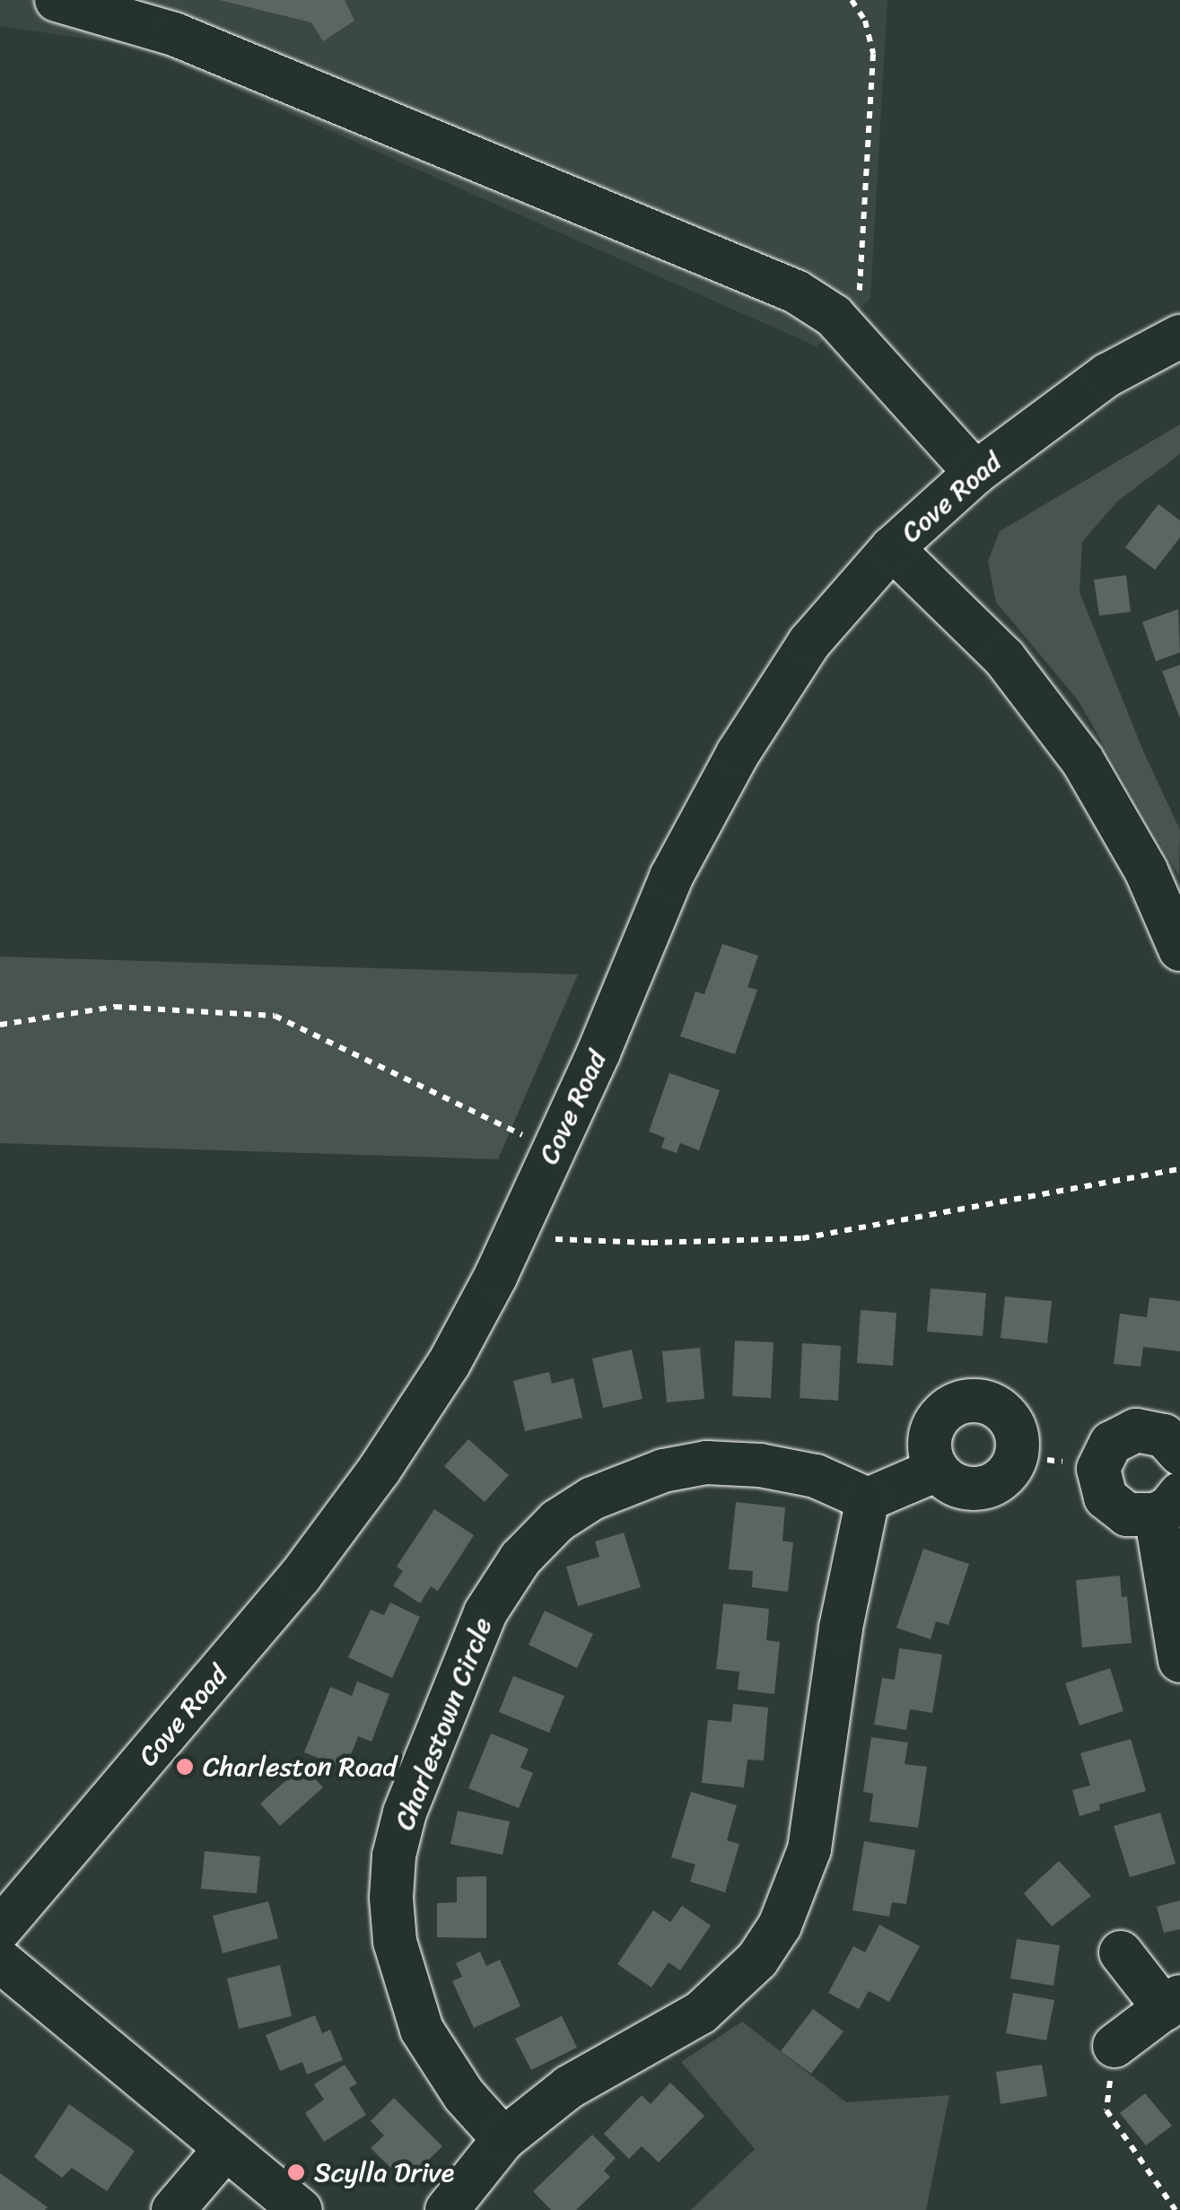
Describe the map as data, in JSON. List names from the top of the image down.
{
  "streets": {
    "street": ["Cove Road", "Charlestown Circle"]
  },
  "places": ["Charleston Road", "Scylla Drive"]
}
